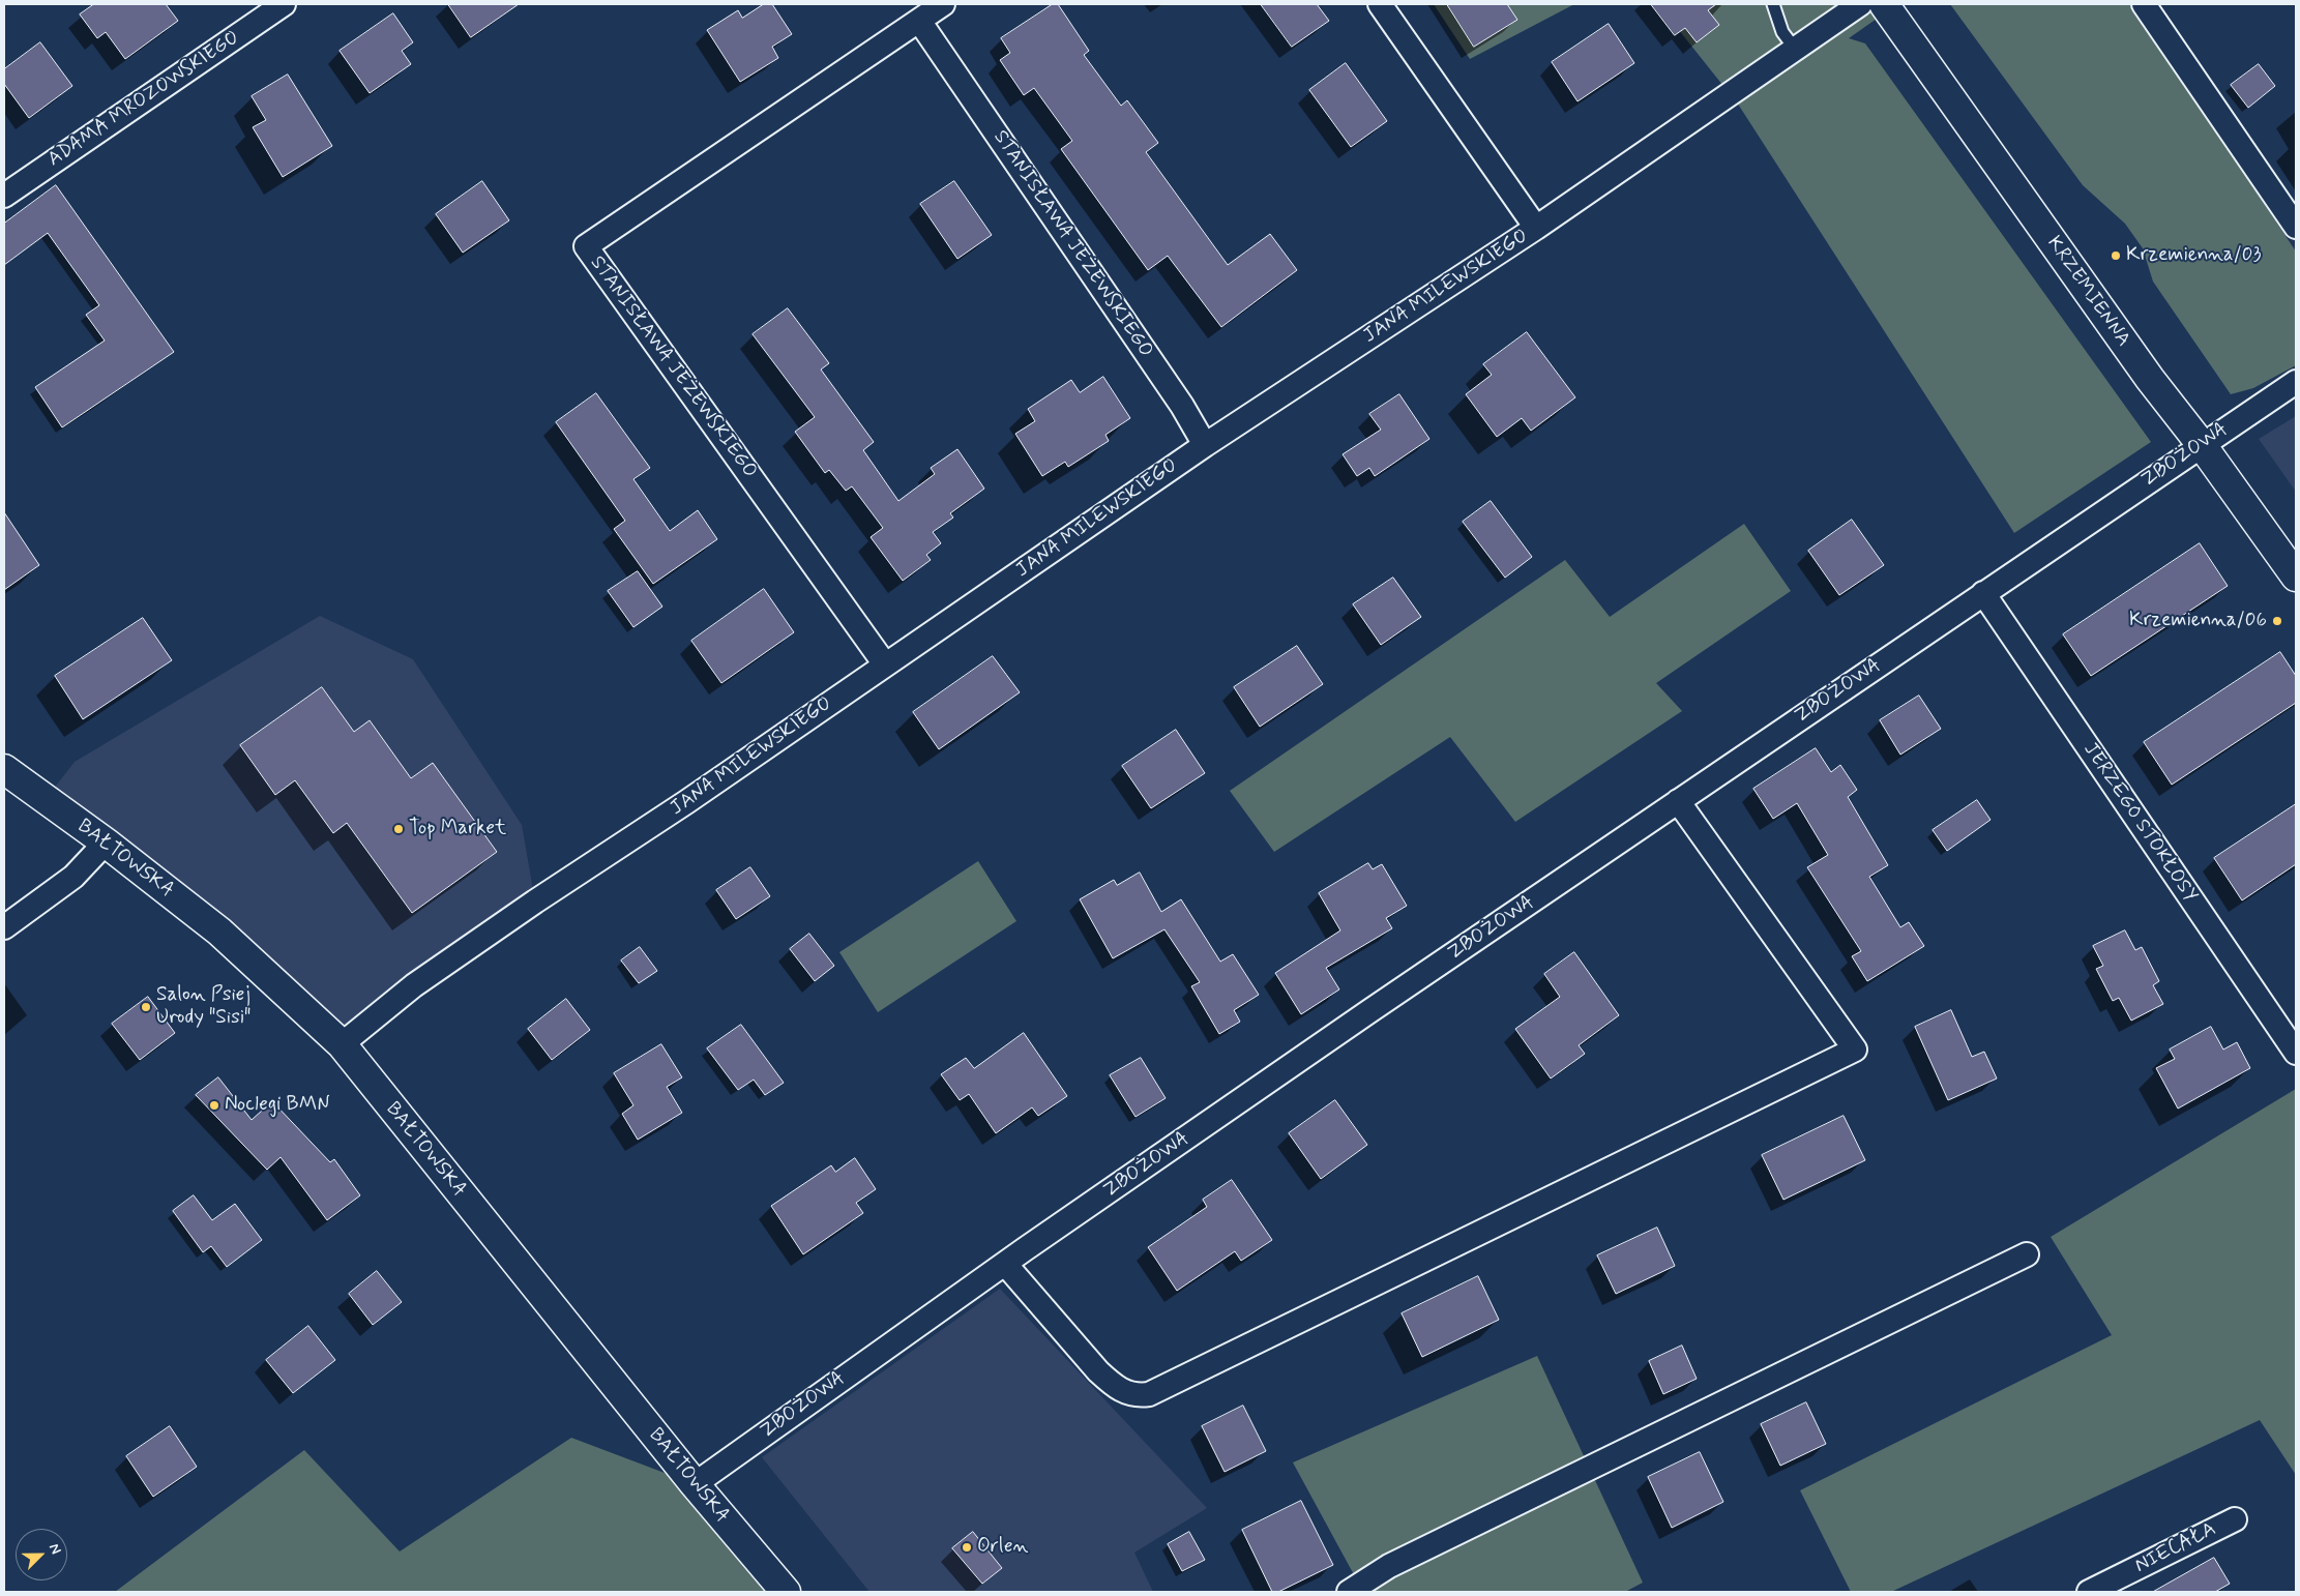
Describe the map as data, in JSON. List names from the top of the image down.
{
  "streets": {
    "main road": ["KRZEMIENNA", "BAŁTOWSKA"],
    "street": [
      "ADAMA MROZOWSKIEGO",
      "STANISŁAWA JEŻEWSKIEGO",
      "JANA MILEWSKIEGO",
      "ZBOŻOWA",
      "JERZEGO STOKŁOSY",
      "NIECAŁA"
    ]
  },
  "crossings": [
    ["STANISŁAWA JEŻEWSKIEGO", "JANA MILEWSKIEGO"],
    ["JANA MILEWSKIEGO", "BAŁTOWSKA"],
    ["KRZEMIENNA", "ZBOŻOWA"],
    ["ZBOŻOWA", "JERZEGO STOKŁOSY"],
    ["ZBOŻOWA", "BAŁTOWSKA"]
  ],
  "places": [
    "Krzemienna/03",
    "Krzemienna/06",
    "Top Market",
    "Salon Psiej Urody \"Sisi\"",
    "Noclegi BMN",
    "Orlen"
  ],
  "north": "top right"
}
